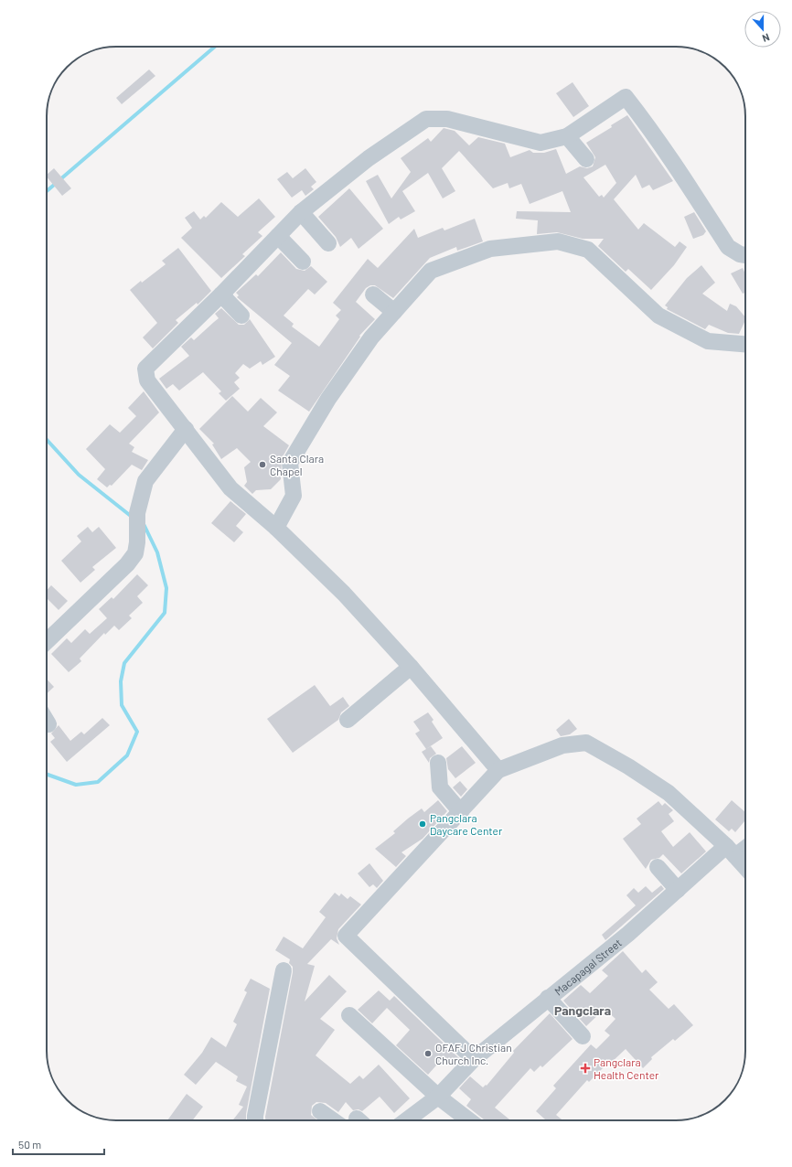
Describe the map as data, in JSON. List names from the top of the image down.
{
  "streets": {
    "street": ["Macapagal Street"]
  },
  "districts": ["Pangclara"],
  "places": {
    "other": ["Santa Clara Chapel", "Pangclara Daycare Center", "OFAFJ Christian Church Inc."],
    "health": ["Pangclara Health Center"]
  },
  "scale_bar": "50 m",
  "north": "bottom"
}
